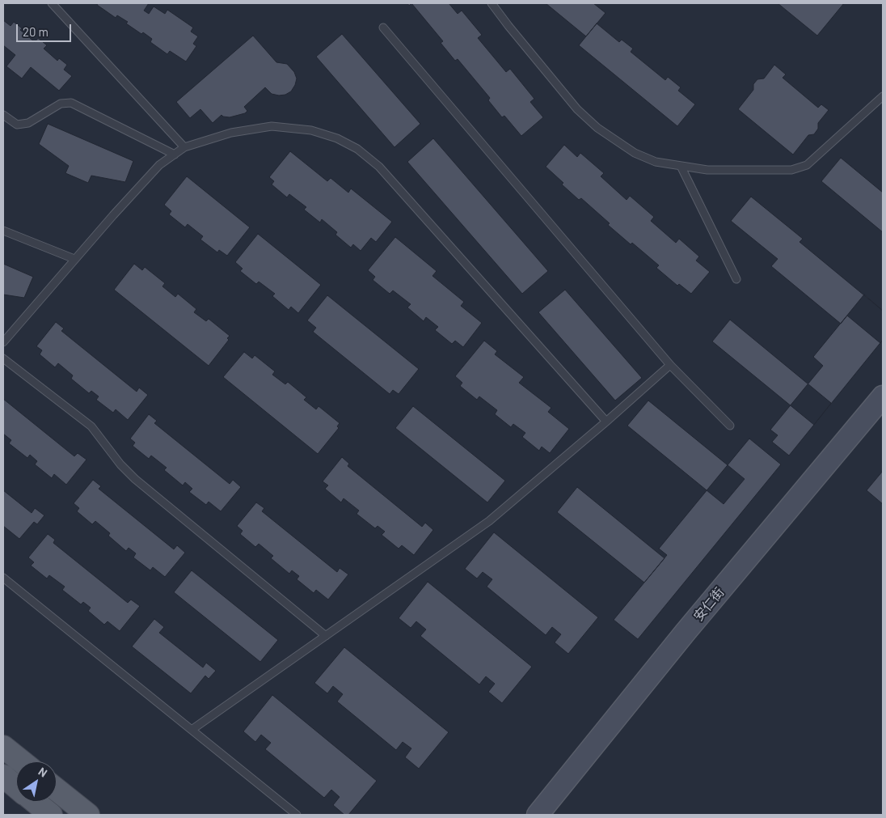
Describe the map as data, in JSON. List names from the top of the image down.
{
  "streets": {
    "street": ["安仁街"]
  },
  "scale_bar": "20 m",
  "north": "top right"
}
